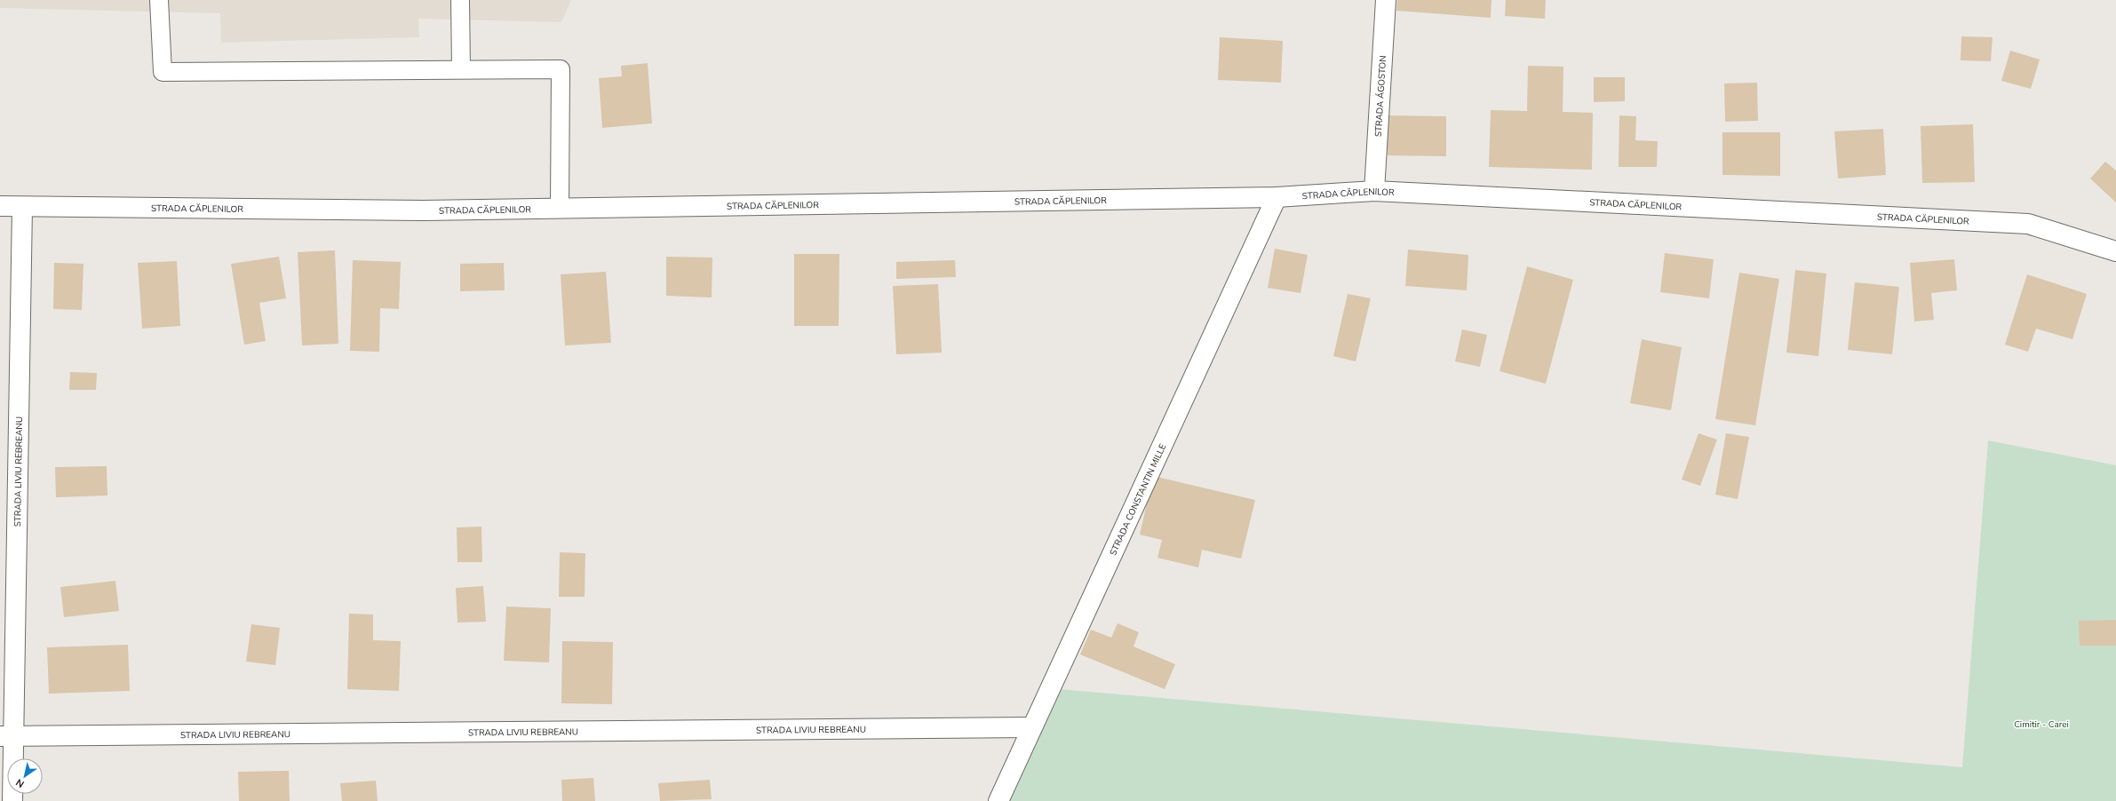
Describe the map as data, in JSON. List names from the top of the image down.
{
  "streets": {
    "street": [
      "STRADA ÁGOSTON",
      "STRADA CĂPLENILOR",
      "STRADA LIVIU REBREANU",
      "STRADA CONSTANTIN MILLE"
    ]
  },
  "crossings": [
    ["STRADA ÁGOSTON", "STRADA CĂPLENILOR"],
    ["STRADA CĂPLENILOR", "STRADA LIVIU REBREANU"],
    ["STRADA CĂPLENILOR", "STRADA CONSTANTIN MILLE"],
    ["STRADA LIVIU REBREANU", "STRADA CONSTANTIN MILLE"]
  ],
  "parks": ["Cimitir - Carei"],
  "north": "bottom left"
}
